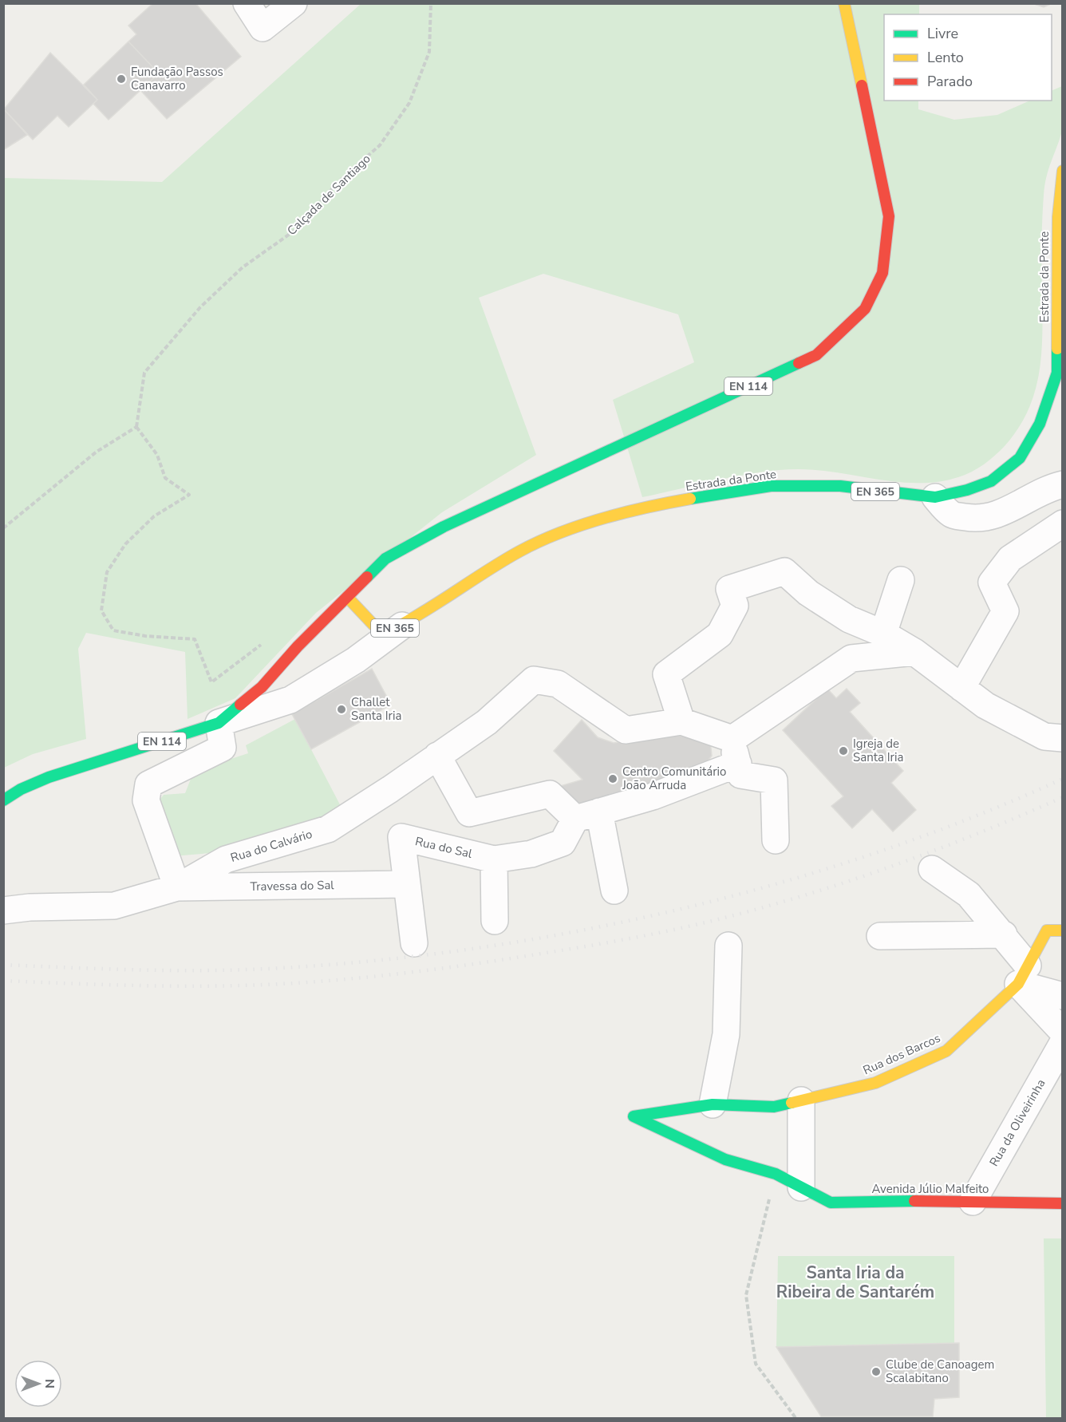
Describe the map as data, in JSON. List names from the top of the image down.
{
  "streets": {
    "main road": [
      "Estrada da Ponte",
      "EN 114",
      "EN 365",
      "Rua dos Barcos",
      "Avenida Júlio Malfeito"
    ],
    "street": [
      "Rua do Calvário",
      "Rua do Sal",
      "Travessa do Sal",
      "Rua da Oliveirinha"
    ],
    "path": ["Calçada de Santiago"]
  },
  "crossings": [
    ["Estrada da Ponte", "EN 365"],
    ["EN 114", "EN 365"],
    ["Rua do Calvário", "Travessa do Sal"],
    ["Rua do Sal", "Travessa do Sal"],
    ["Rua dos Barcos", "Avenida Júlio Malfeito"],
    ["Rua da Oliveirinha", "Avenida Júlio Malfeito"]
  ],
  "districts": ["Santa Iria da Ribeira de Santarém"],
  "places": [
    "Fundação Passos Canavarro",
    "Challet Santa Iria",
    "Igreja de Santa Iria",
    "Centro Comunitário João Arruda",
    "Clube de Canoagem Scalabitano"
  ],
  "legend": ["Livre", "Lento", "Parado"],
  "north": "right"
}
